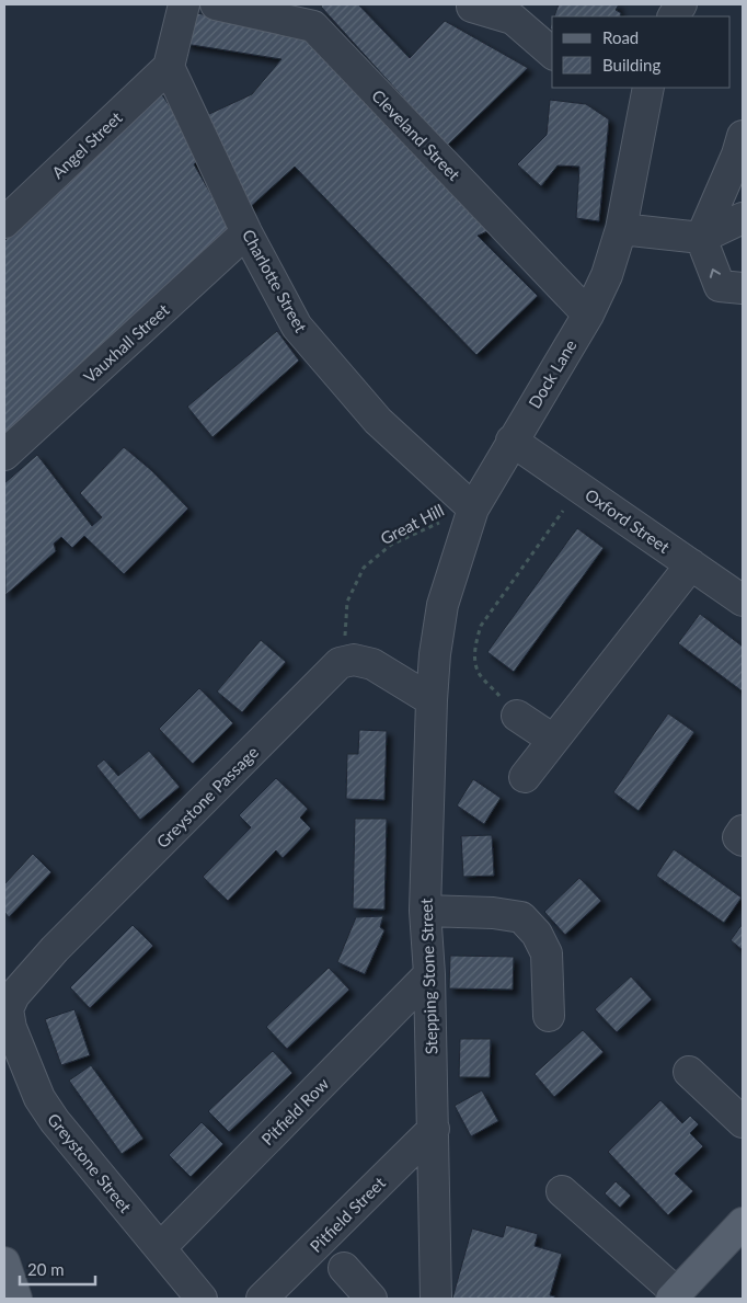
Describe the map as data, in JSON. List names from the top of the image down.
{
  "streets": {
    "street": [
      "Cleveland Street",
      "Angel Street",
      "Charlotte Street",
      "Vauxhall Street",
      "Dock Lane",
      "Oxford Street",
      "Greystone Passage",
      "Stepping Stone Street",
      "Pitfield Row",
      "Greystone Street",
      "Pitfield Street"
    ],
    "path": ["Great Hill"]
  },
  "crossings": [
    ["Cleveland Street", "Dock Lane"],
    ["Angel Street", "Charlotte Street"],
    ["Charlotte Street", "Vauxhall Street"],
    ["Charlotte Street", "Dock Lane"],
    ["Charlotte Street", "Great Hill"],
    ["Dock Lane", "Oxford Street"],
    ["Dock Lane", "Great Hill"],
    ["Dock Lane", "Stepping Stone Street"],
    ["Great Hill", "Greystone Passage"],
    ["Greystone Passage", "Greystone Street"],
    ["Stepping Stone Street", "Pitfield Row"],
    ["Stepping Stone Street", "Pitfield Street"],
    ["Pitfield Row", "Greystone Street"]
  ],
  "legend": ["Road", "Building"],
  "scale_bar": "20 m"
}
